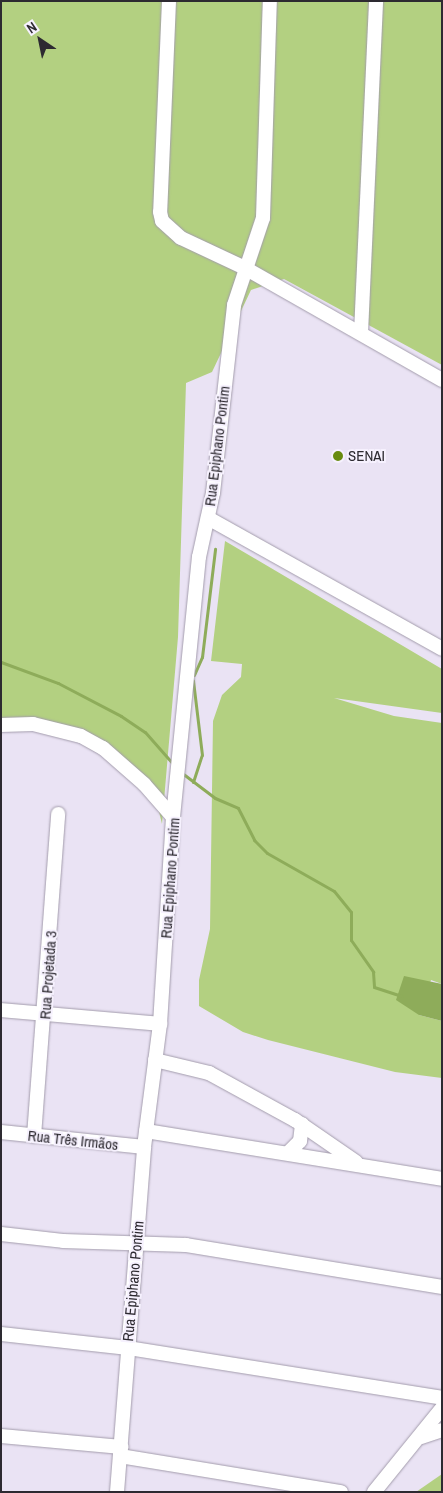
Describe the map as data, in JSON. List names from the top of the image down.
{
  "streets": {
    "street": ["Rua Epiphano Pontim", "Rua Projetada 3", "Rua Três Irmãos"]
  },
  "crossings": [
    ["Rua Epiphano Pontim", "Rua Três Irmãos"],
    ["Rua Projetada 3", "Rua Três Irmãos"]
  ],
  "places": ["SENAI"],
  "north": "top left"
}
